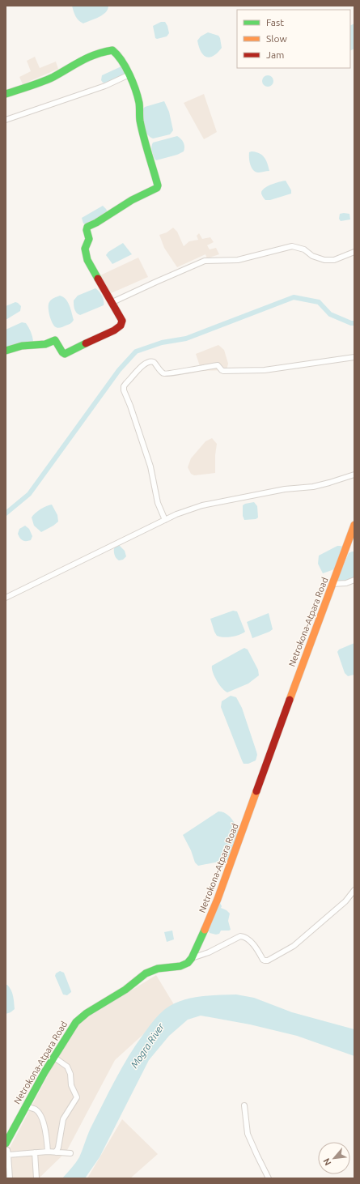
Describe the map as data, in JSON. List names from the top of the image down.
{
  "streets": {
    "street": ["Netrokona-Atpara Road"]
  },
  "water": ["Mogra River"],
  "legend": ["Fast", "Slow", "Jam"],
  "north": "bottom left"
}
